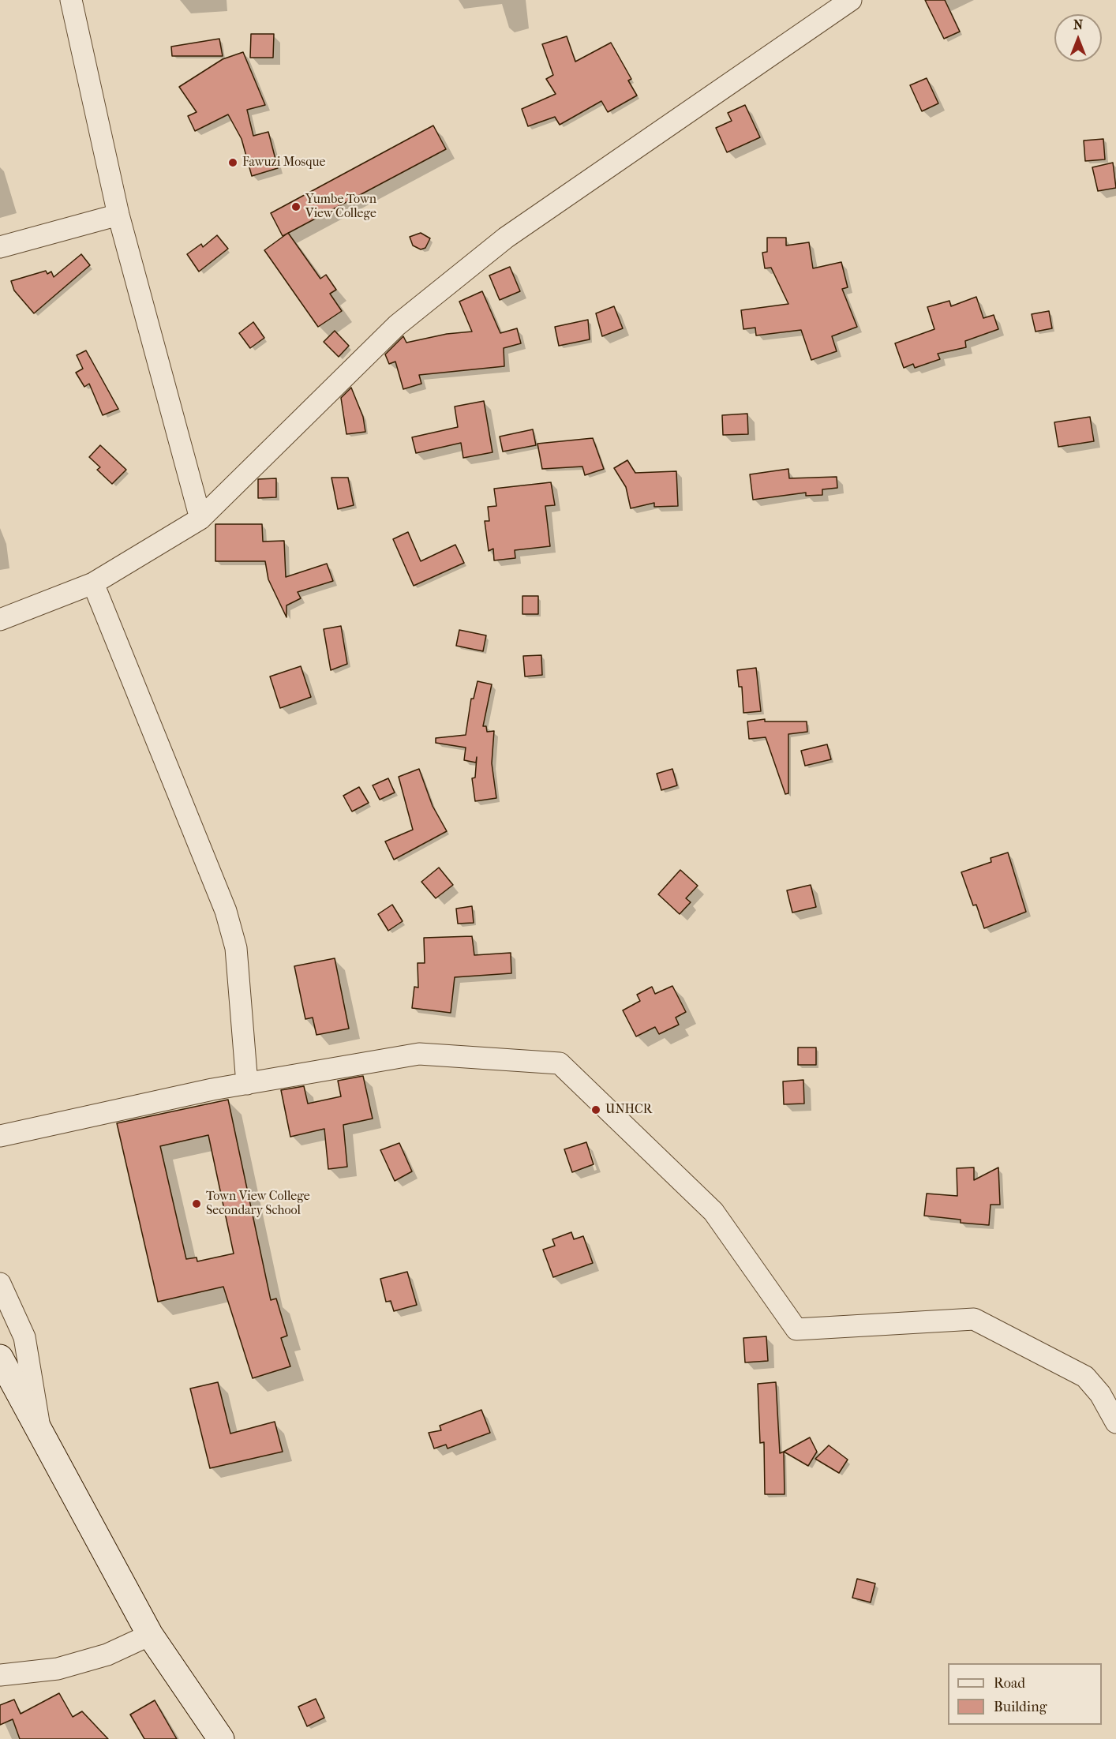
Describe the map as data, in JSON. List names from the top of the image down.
{
  "places": [
    "Fawuzi Mosque",
    "Yumbe Town View College",
    "UNHCR",
    "Town View College Secondary School"
  ],
  "legend": ["Road", "Building"],
  "north": "top"
}
